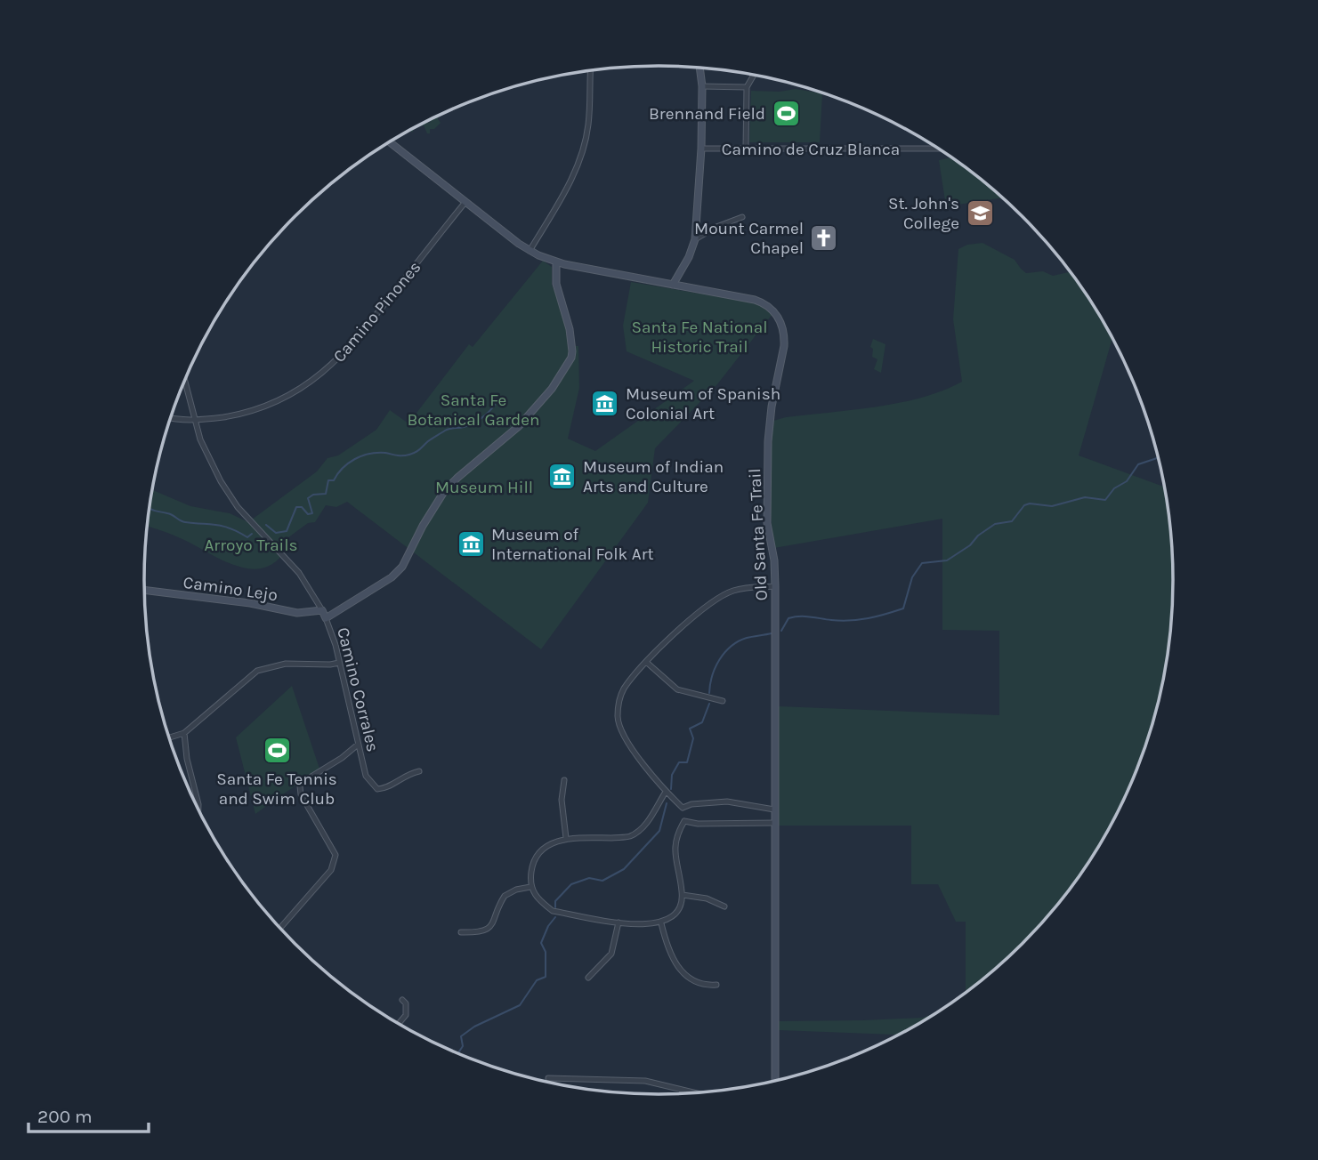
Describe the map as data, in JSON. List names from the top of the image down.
{
  "streets": {
    "street": [
      "Camino de Cruz Blanca",
      "Camino Pinones",
      "Old Santa Fe Trail",
      "Camino Lejo",
      "Camino Corrales"
    ]
  },
  "crossings": [
    ["Camino Pinones", "Old Santa Fe Trail"],
    ["Camino Pinones", "Camino Corrales"],
    ["Camino Lejo", "Camino Corrales"]
  ],
  "parks": [
    "Santa Fe National Historic Trail",
    "Santa Fe Botanical Garden",
    "Museum Hill",
    "Arroyo Trails"
  ],
  "places": {
    "sports": ["Brennand Field", "Santa Fe Tennis and Swim Club"],
    "school or university": ["St. John's College"],
    "church": ["Mount Carmel Chapel"],
    "museum": ["Museum of Spanish Colonial Art", "Museum of Indian Arts and Culture", "Museum of International Folk Art"]
  },
  "scale_bar": "200 m"
}
